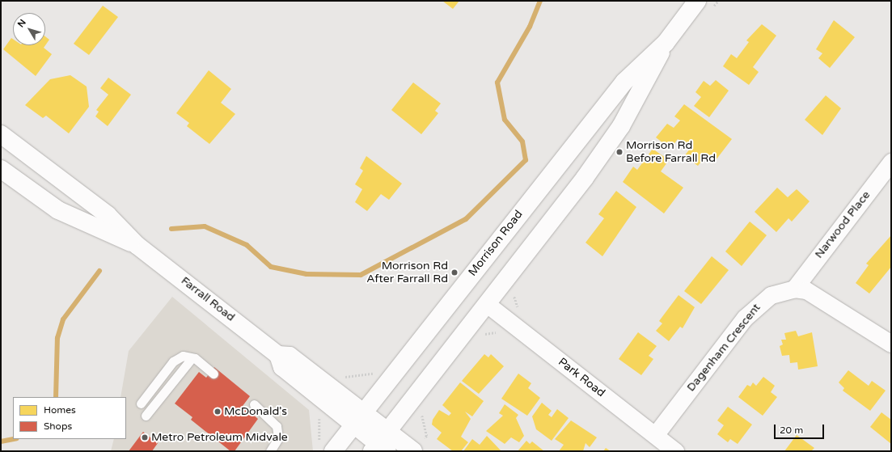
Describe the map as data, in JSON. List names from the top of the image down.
{
  "streets": {
    "main road": ["Morrison Road", "Farrall Road"],
    "street": ["Narwood Place", "Dagenham Crescent", "Park Road"]
  },
  "crossings": [
    ["Narwood Place", "Dagenham Crescent"],
    ["Morrison Road", "Farrall Road"],
    ["Morrison Road", "Park Road"],
    ["Dagenham Crescent", "Park Road"]
  ],
  "places": [
    "Morrison Rd Before Farrall Rd",
    "Morrison Rd After Farrall Rd",
    "McDonald's",
    "Metro Petroleum Midvale"
  ],
  "legend": ["Homes", "Shops"],
  "scale_bar": "20 m",
  "north": "top left"
}
